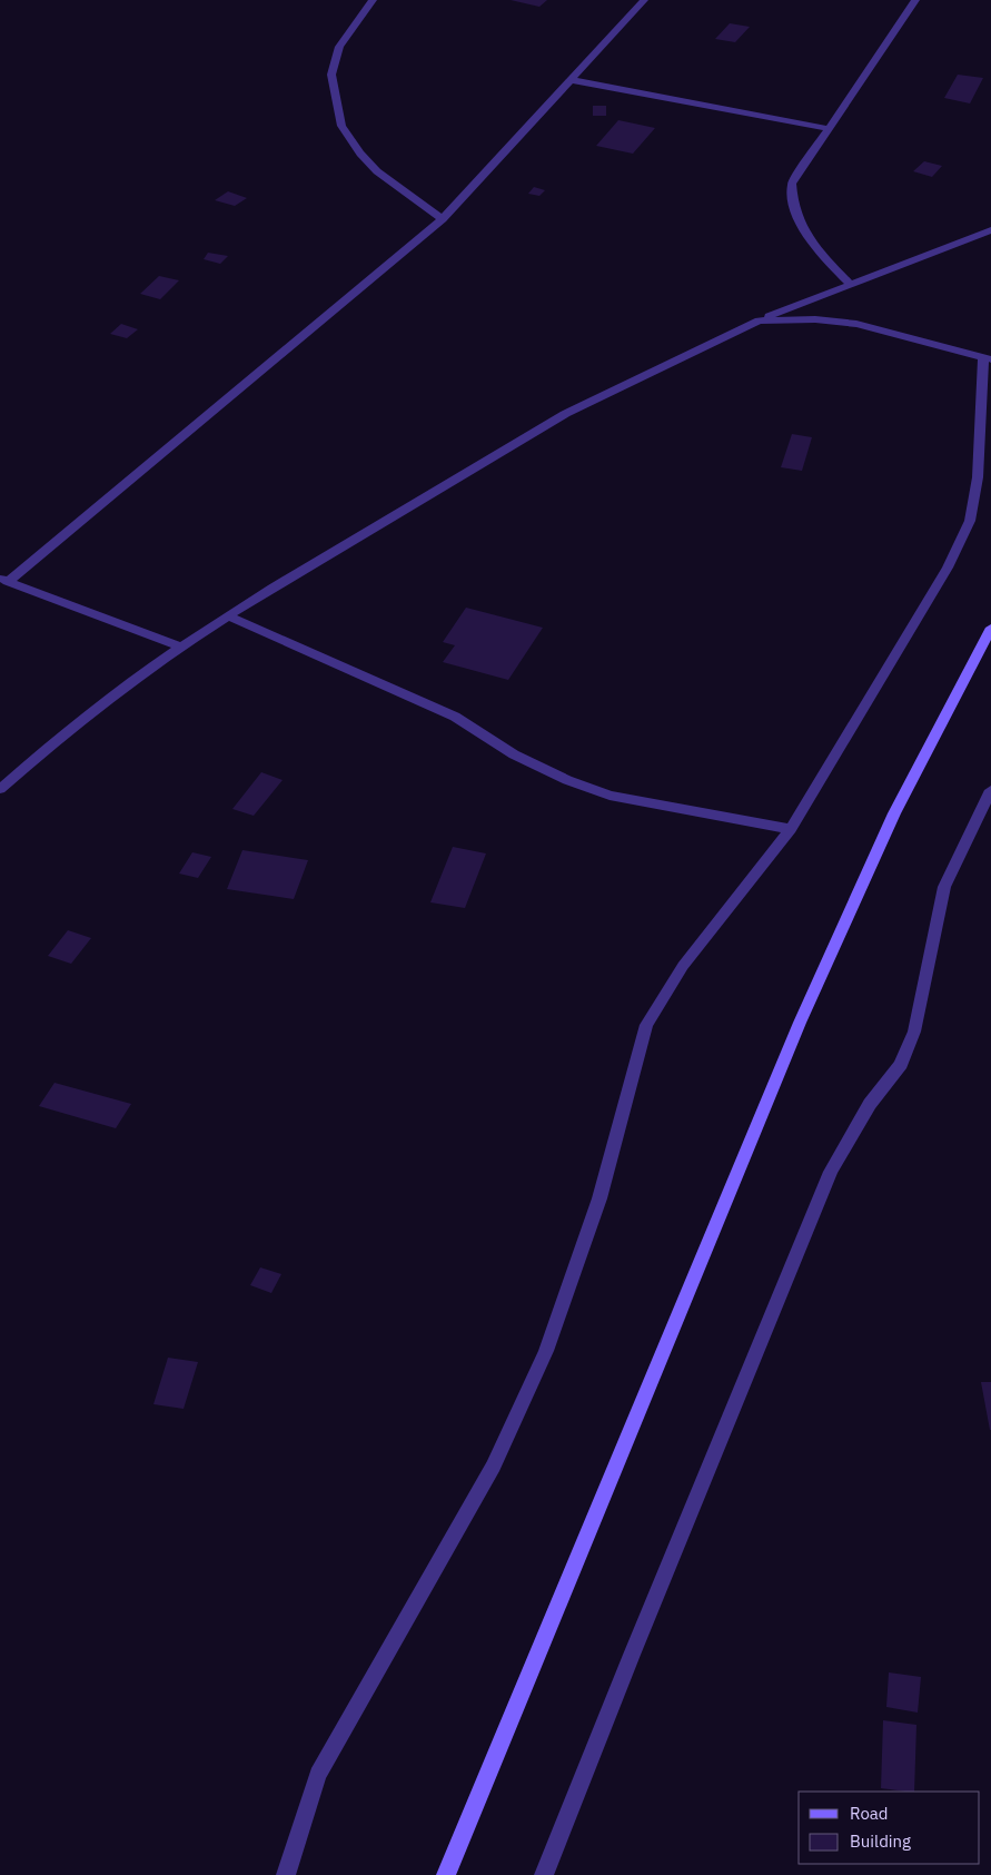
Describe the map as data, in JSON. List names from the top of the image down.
{
  "legend": ["Road", "Building"]
}
